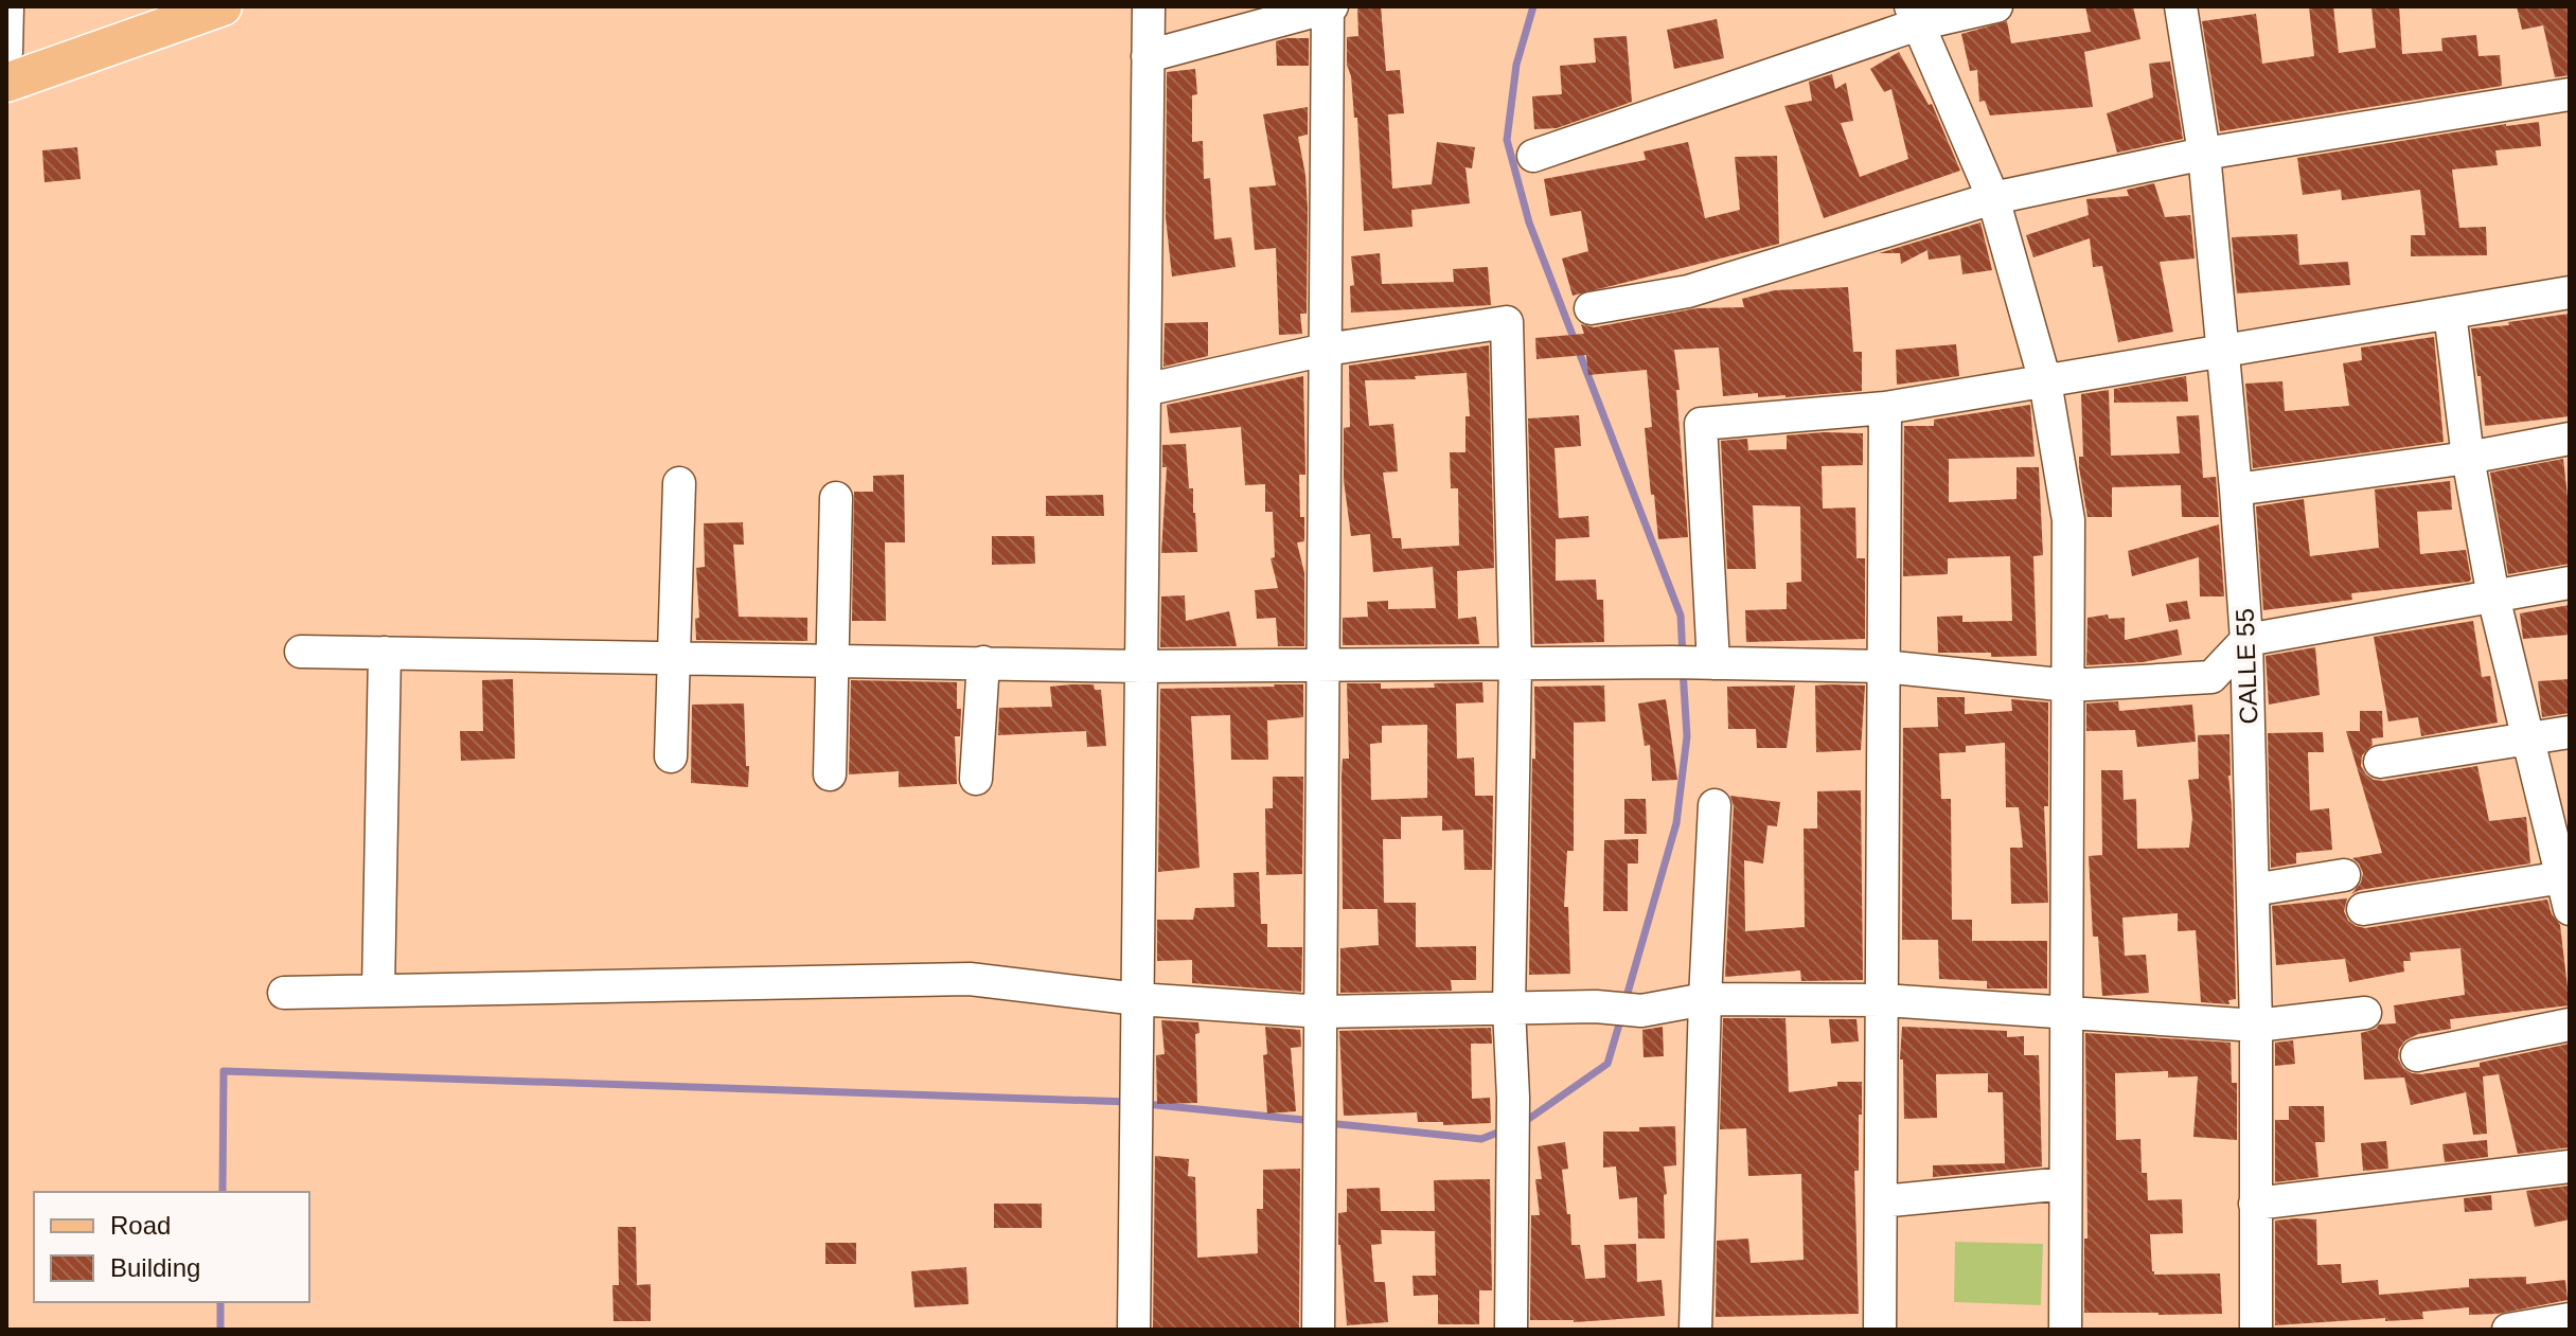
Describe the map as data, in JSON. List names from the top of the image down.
{
  "streets": {
    "street": ["CALLE 55"]
  },
  "legend": ["Road", "Building"]
}
